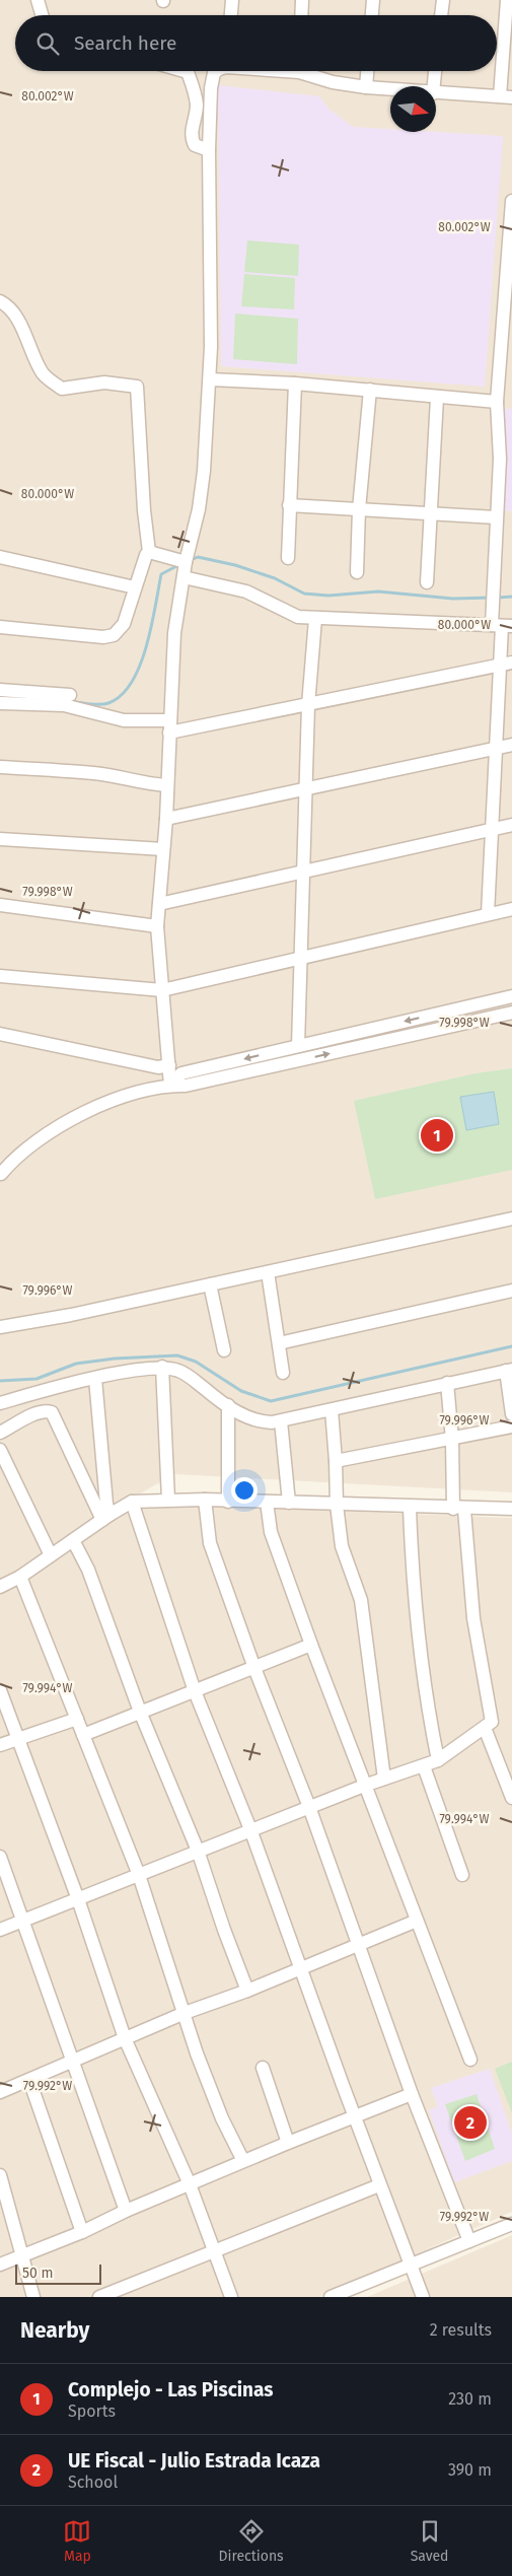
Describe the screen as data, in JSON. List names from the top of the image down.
{
  "scale_bar": "50 m",
  "north": "right",
  "page": {
    "search": "Search here",
    "pins": ["1", "2"],
    "scale": "50 m",
    "heading": ["Nearby", "2 results"],
    "list": [
      {
        "mark": "1",
        "name": "Complejo - Las Piscinas",
        "note": "Sports",
        "value": "230 m"
      },
      {
        "mark": "2",
        "name": "UE Fiscal - Julio Estrada Icaza",
        "note": "School",
        "value": "390 m"
      }
    ],
    "nav": ["Map", "Directions", "Saved"]
  },
  "coordinates": [
    "80.002°W",
    "80.000°W",
    "79.998°W",
    "79.996°W",
    "79.994°W",
    "79.992°W"
  ]
}
